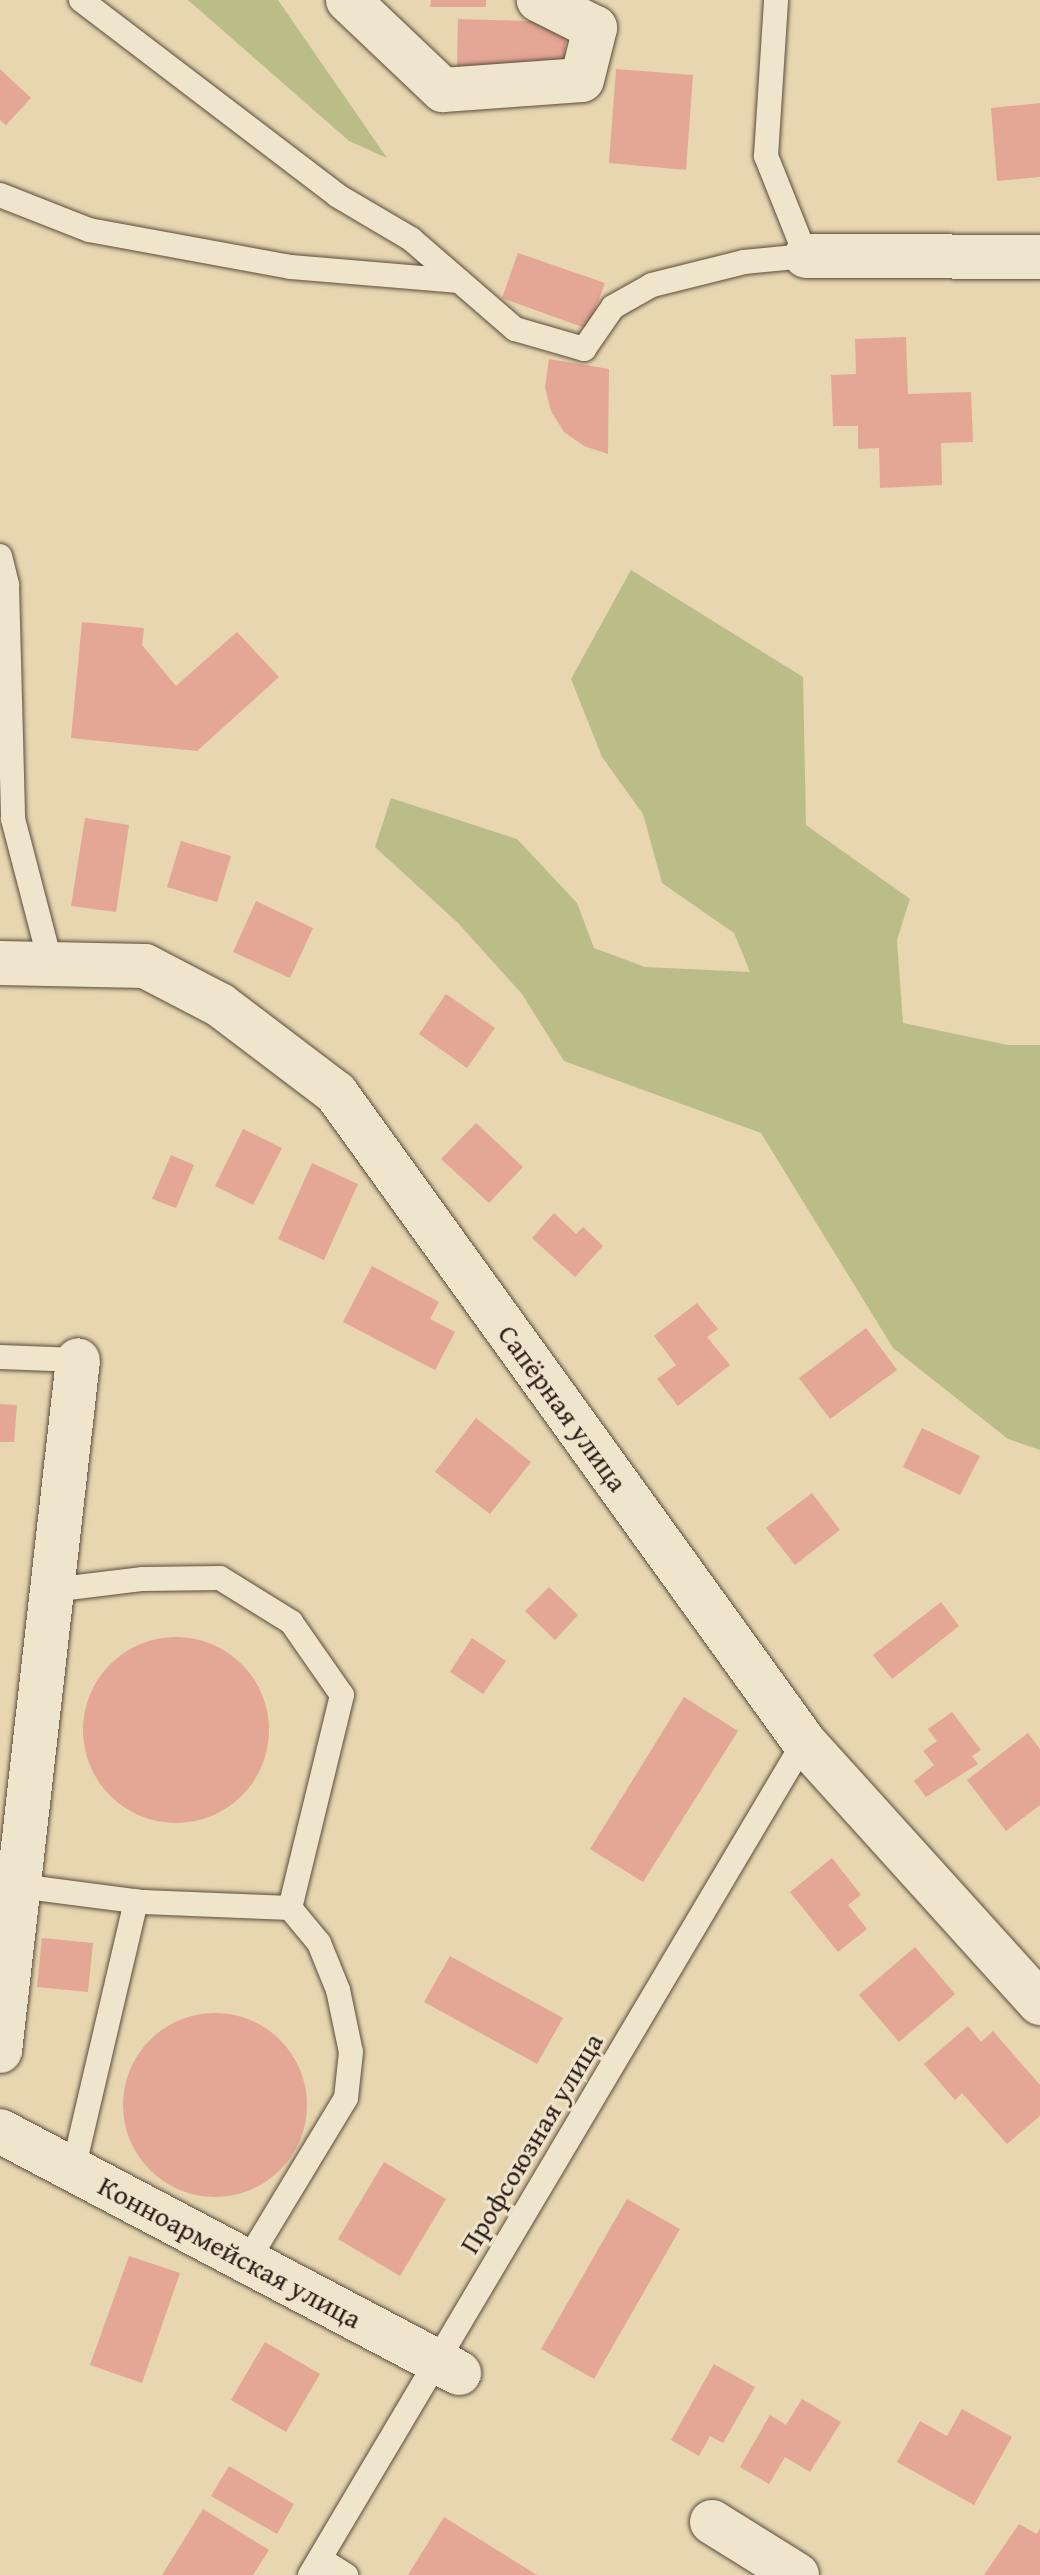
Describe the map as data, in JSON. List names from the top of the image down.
{
  "streets": {
    "street": ["Сапёрная улица", "Конноармейская улица"],
    "lane": ["Профсоюзная улица"]
  },
  "crossings": [
    ["Сапёрная улица", "Профсоюзная улица"],
    ["Профсоюзная улица", "Конноармейская улица"]
  ]
}
